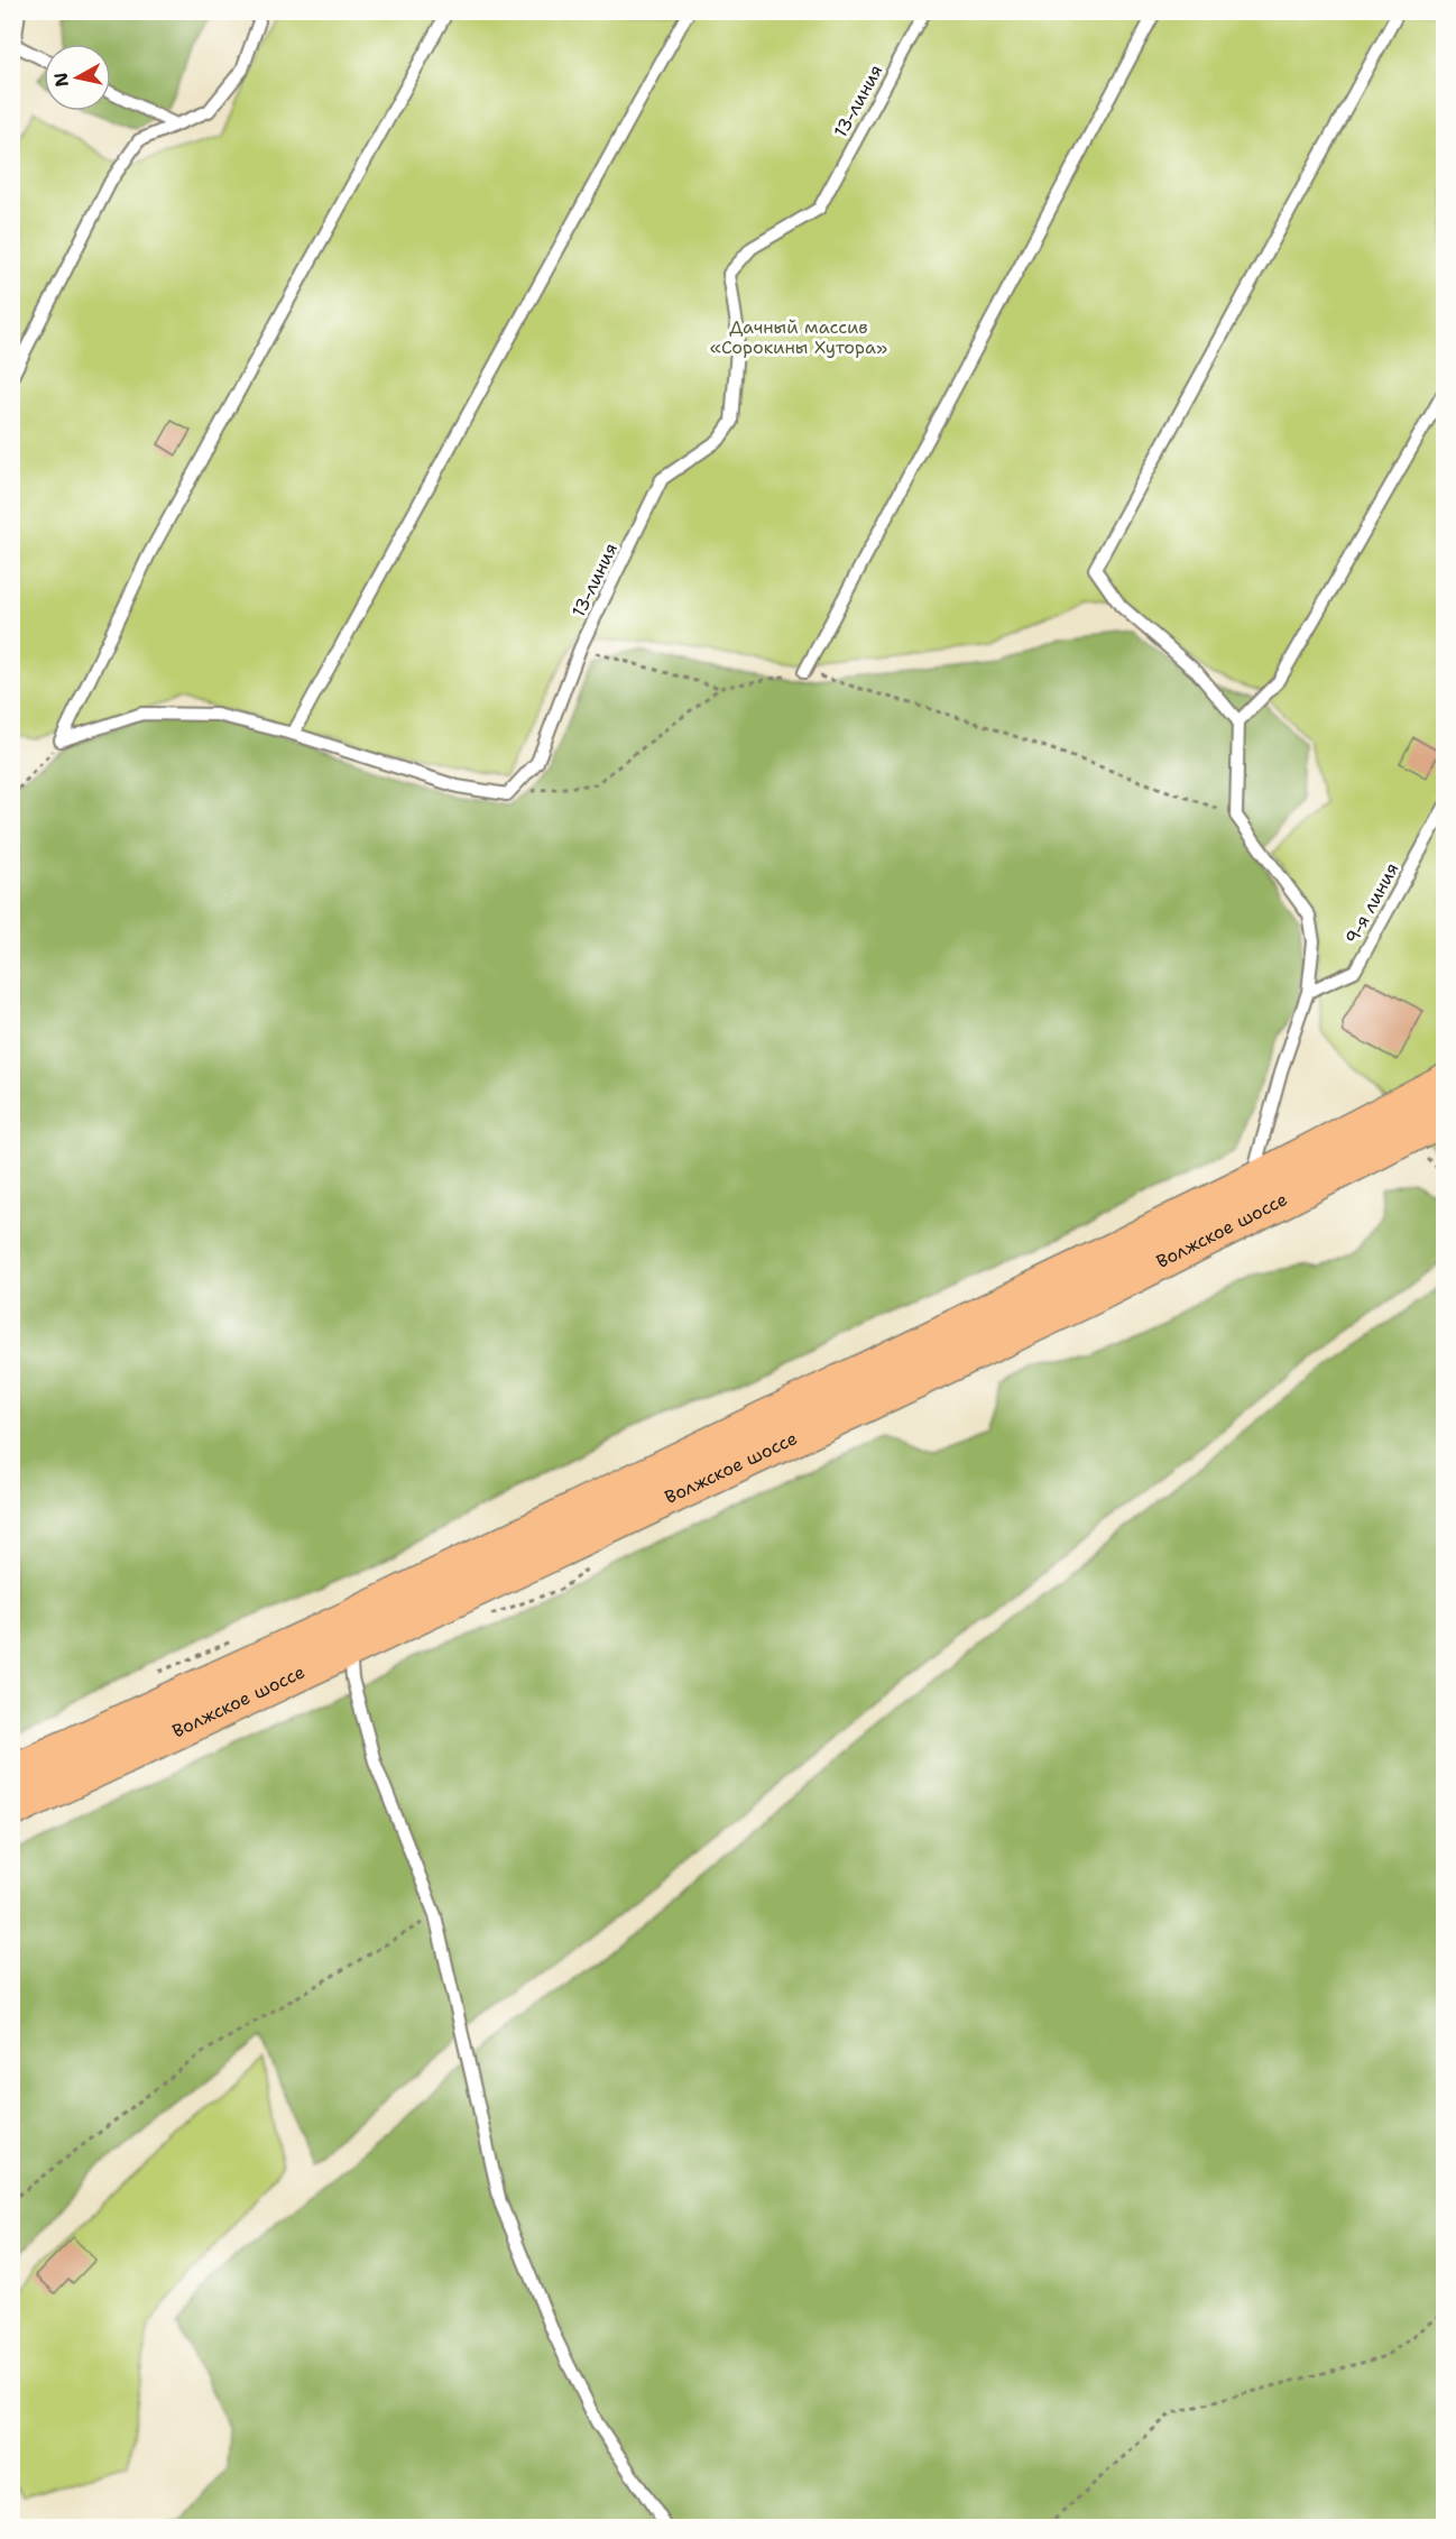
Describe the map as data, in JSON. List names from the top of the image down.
{
  "streets": {
    "main road": ["Волжское шоссе"],
    "lane": ["13-линия", "9-я линия"]
  },
  "parks": ["Дачный массив «Сорокины Хутора»"],
  "north": "left"
}
